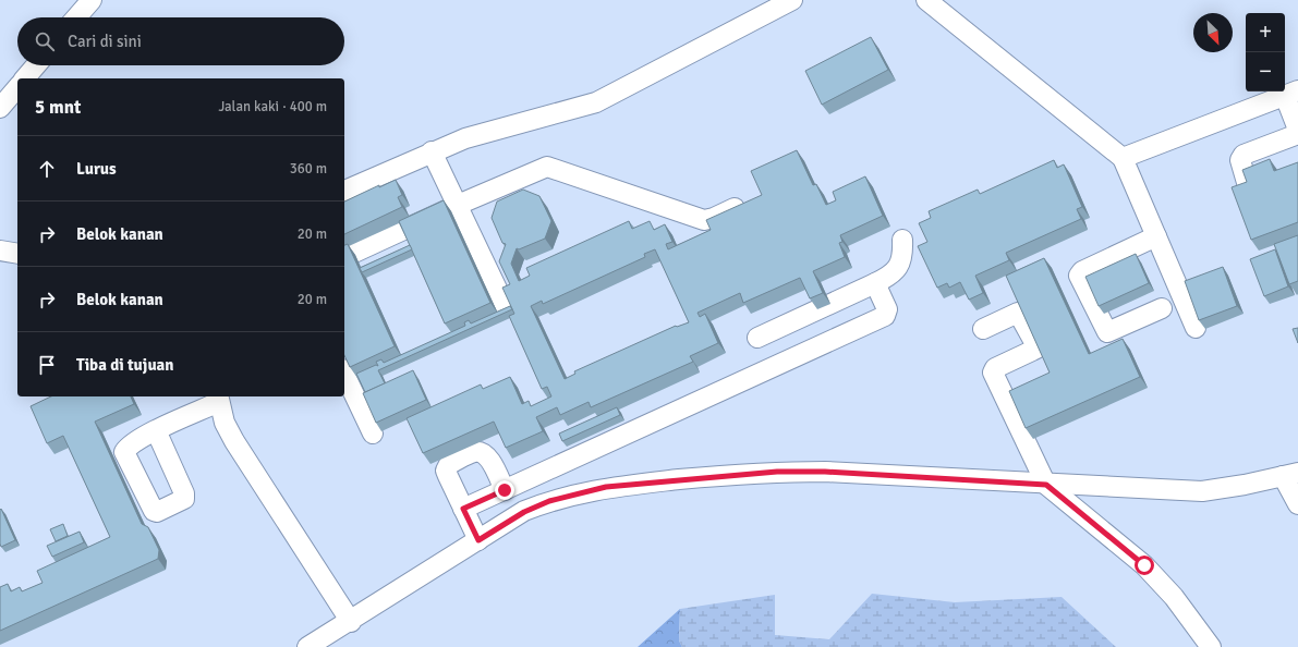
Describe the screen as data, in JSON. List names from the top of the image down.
{
  "north": "bottom right",
  "page": {
    "map_buttons": ["+", "−"],
    "search": "Cari di sini",
    "heading": ["5 mnt", "Jalan kaki · 400 m"],
    "list": [
      ["Lurus", "360 m"],
      ["Belok kanan", "20 m"],
      ["Belok kanan", "20 m"],
      "Tiba di tujuan"
    ]
  }
}
